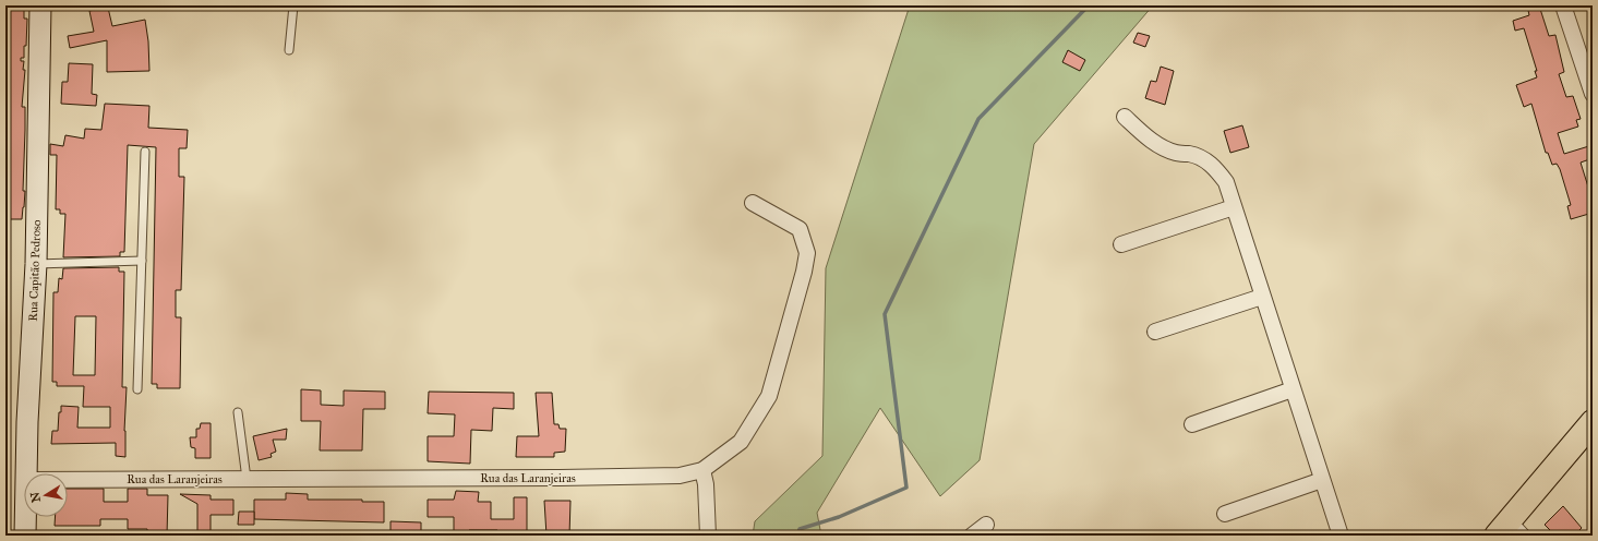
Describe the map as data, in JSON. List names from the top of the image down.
{
  "streets": {
    "street": ["Rua Capitão Pedroso", "Rua das Laranjeiras"]
  },
  "north": "left"
}
